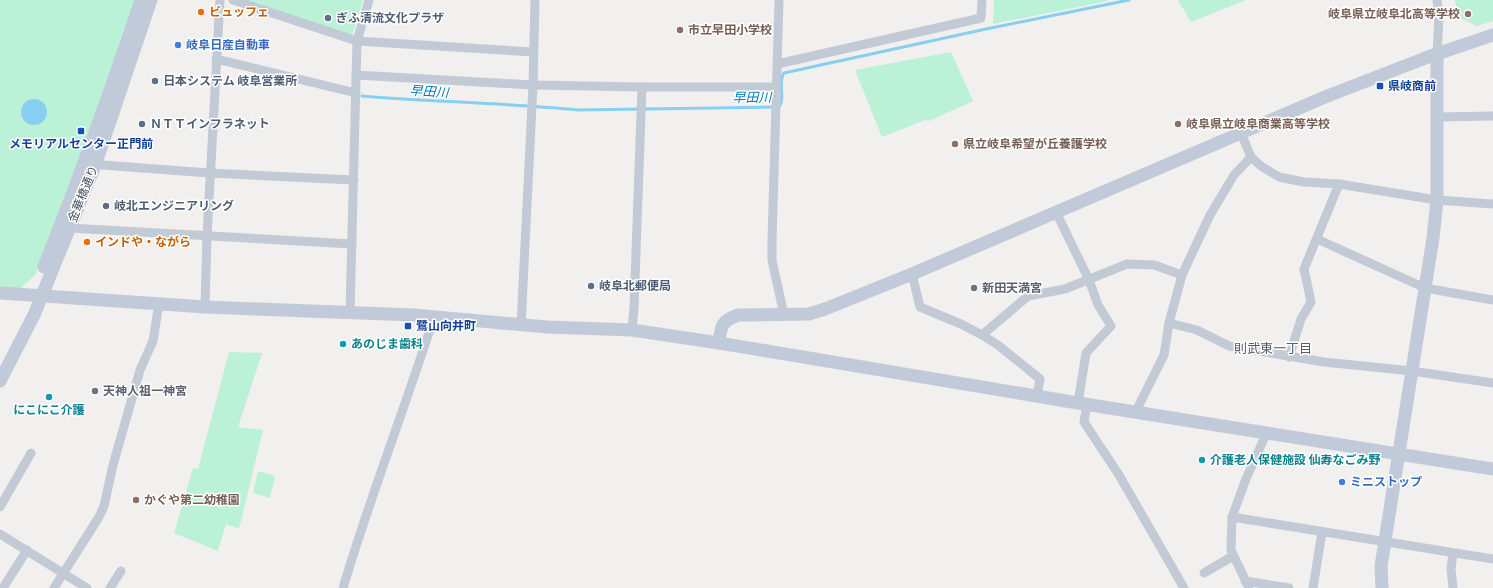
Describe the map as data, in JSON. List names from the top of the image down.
{
  "streets": {
    "street": ["金華橋通り"]
  },
  "districts": ["則武東一丁目"],
  "water": ["早田川"],
  "places": {
    "other": [
      "ビュッフェ",
      "岐阜県立岐阜北高等学校",
      "ぎふ清流文化プラザ",
      "市立早田小学校",
      "岐阜日産自動車",
      "日本システム 岐阜営業所",
      "ＮＴＴインフラネット",
      "岐阜県立岐阜商業高等学校",
      "県立岐阜希望が丘養護学校",
      "岐北エンジニアリング",
      "インドや・ながら",
      "岐阜北郵便局",
      "新田天満宮",
      "あのじま歯科",
      "天神人祖一神宮",
      "にこにこ介護",
      "介護老人保健施設 仙寿なごみ野",
      "ミニストップ",
      "かぐや第二幼稚園"
    ],
    "transit": ["県岐商前", "メモリアルセンター正門前", "鷺山向井町"]
  }
}
